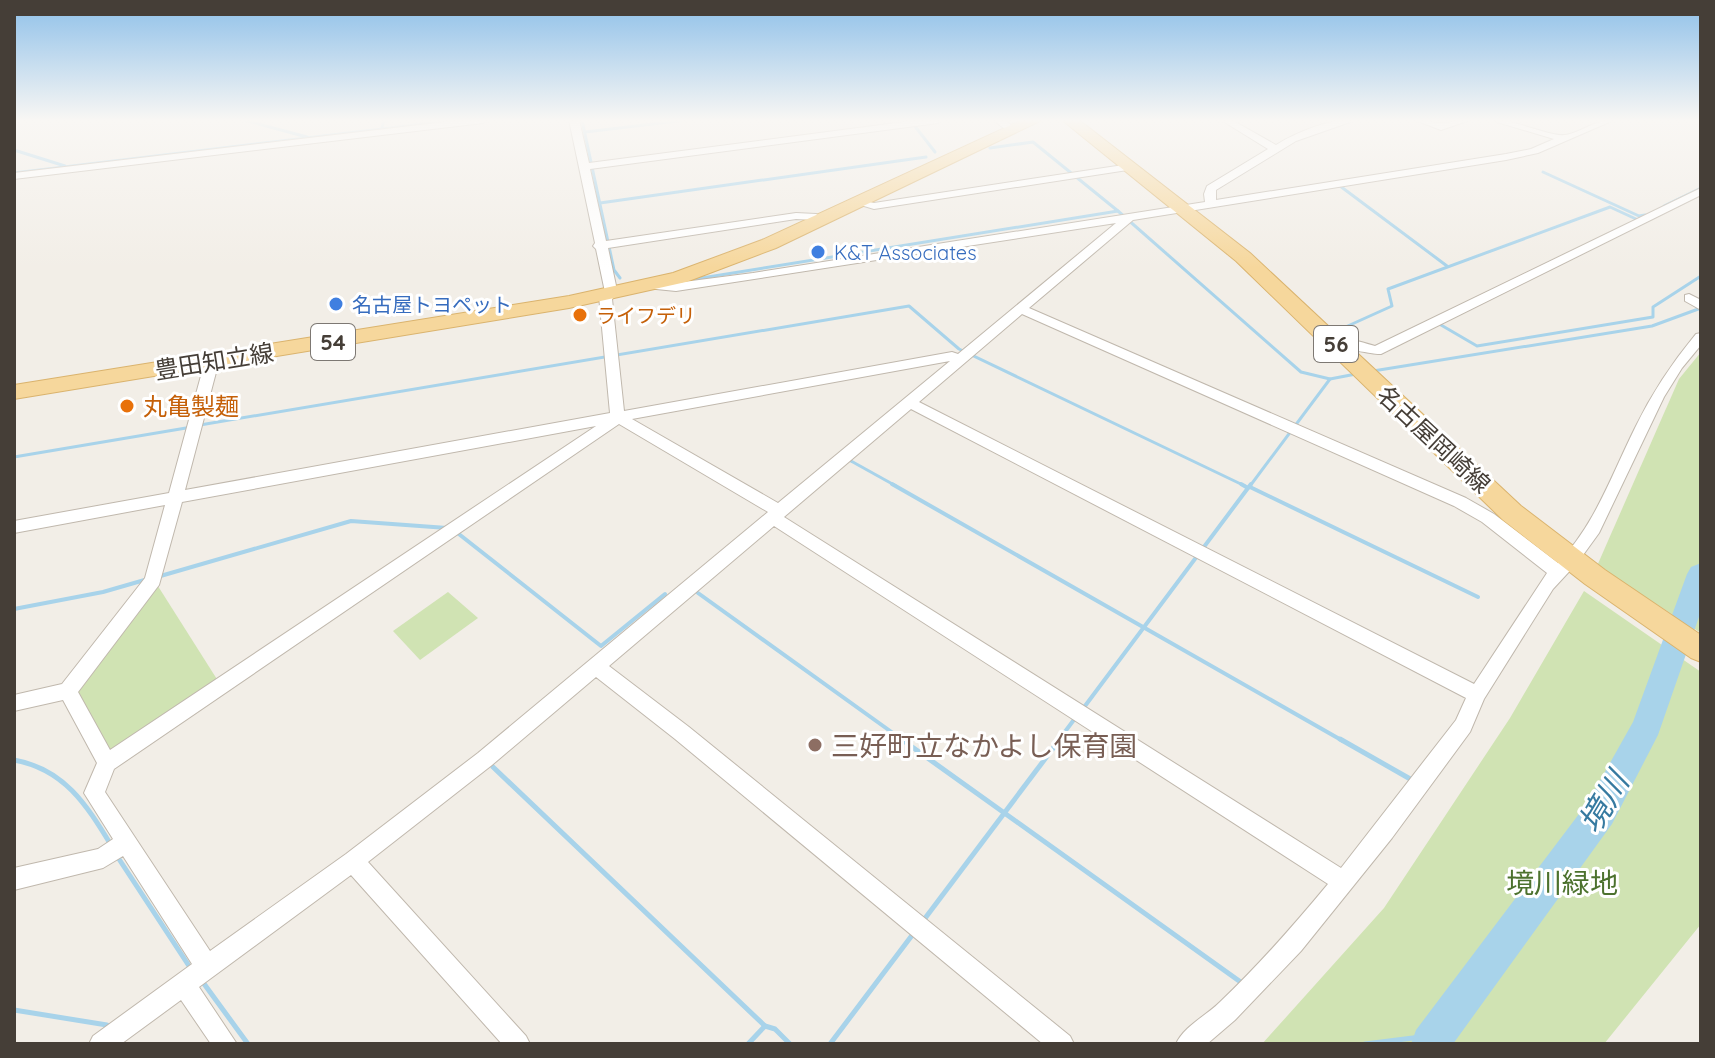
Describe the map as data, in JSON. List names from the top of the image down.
{
  "streets": {
    "main road": [
      "54",
      "56",
      "豊田知立線",
      "名古屋岡崎線"
    ]
  },
  "water": ["境川"],
  "parks": ["境川緑地"],
  "places": [
    "K&T Associates",
    "名古屋トヨペット",
    "ライフデリ",
    "丸亀製麺",
    "三好町立なかよし保育園"
  ]
}
